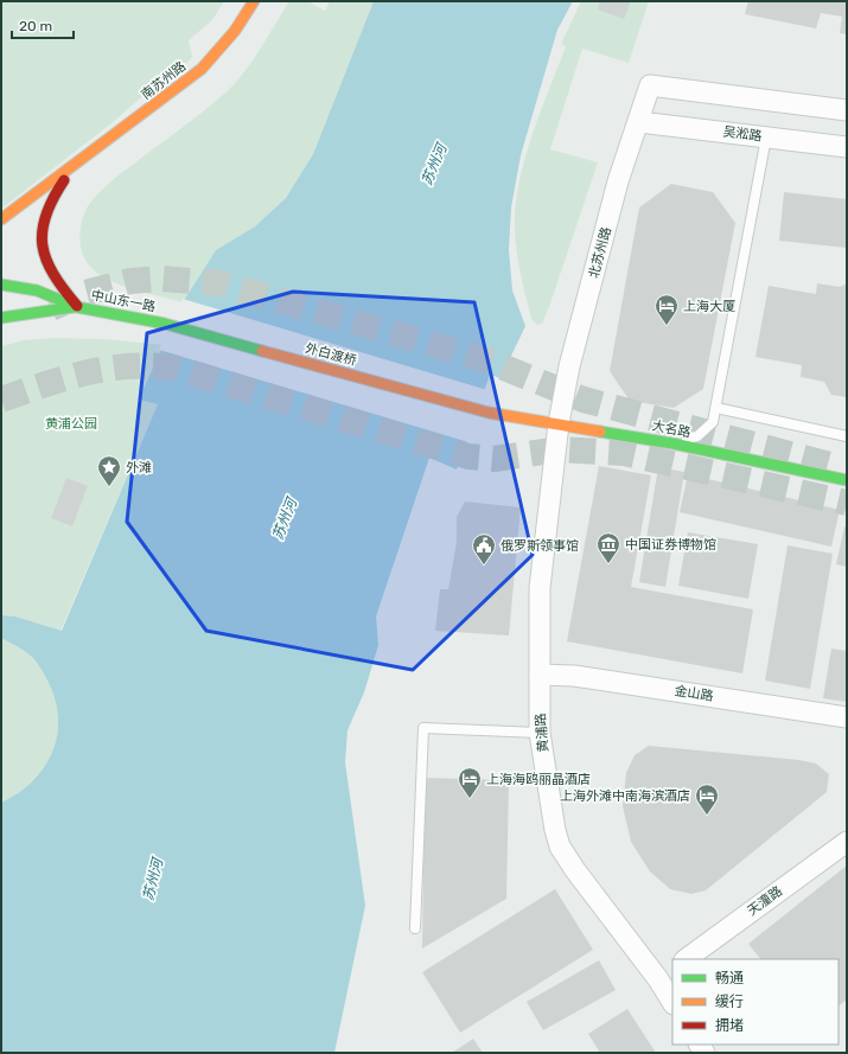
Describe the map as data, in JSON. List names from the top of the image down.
{
  "streets": {
    "street": [
      "南苏州路",
      "吴淞路",
      "北苏州路",
      "中山东一路",
      "外白渡桥",
      "大名路",
      "金山路",
      "黄浦路",
      "天潼路"
    ]
  },
  "crossings": [
    ["南苏州路", "中山东一路"],
    ["吴淞路", "北苏州路"],
    ["北苏州路", "大名路"],
    ["北苏州路", "黄浦路"],
    ["中山东一路", "外白渡桥"],
    ["外白渡桥", "大名路"],
    ["大名路", "黄浦路"],
    ["金山路", "黄浦路"]
  ],
  "water": ["苏州河"],
  "parks": ["黄浦公园"],
  "places": {
    "hotel": ["上海大厦", "上海海鸥丽晶酒店", "上海外滩中南海滨酒店"],
    "place": ["外滩"],
    "museum": ["中国证券博物馆"],
    "public building": ["俄罗斯领事馆"]
  },
  "legend": ["畅通", "缓行", "拥堵"],
  "scale_bar": "20 m"
}
